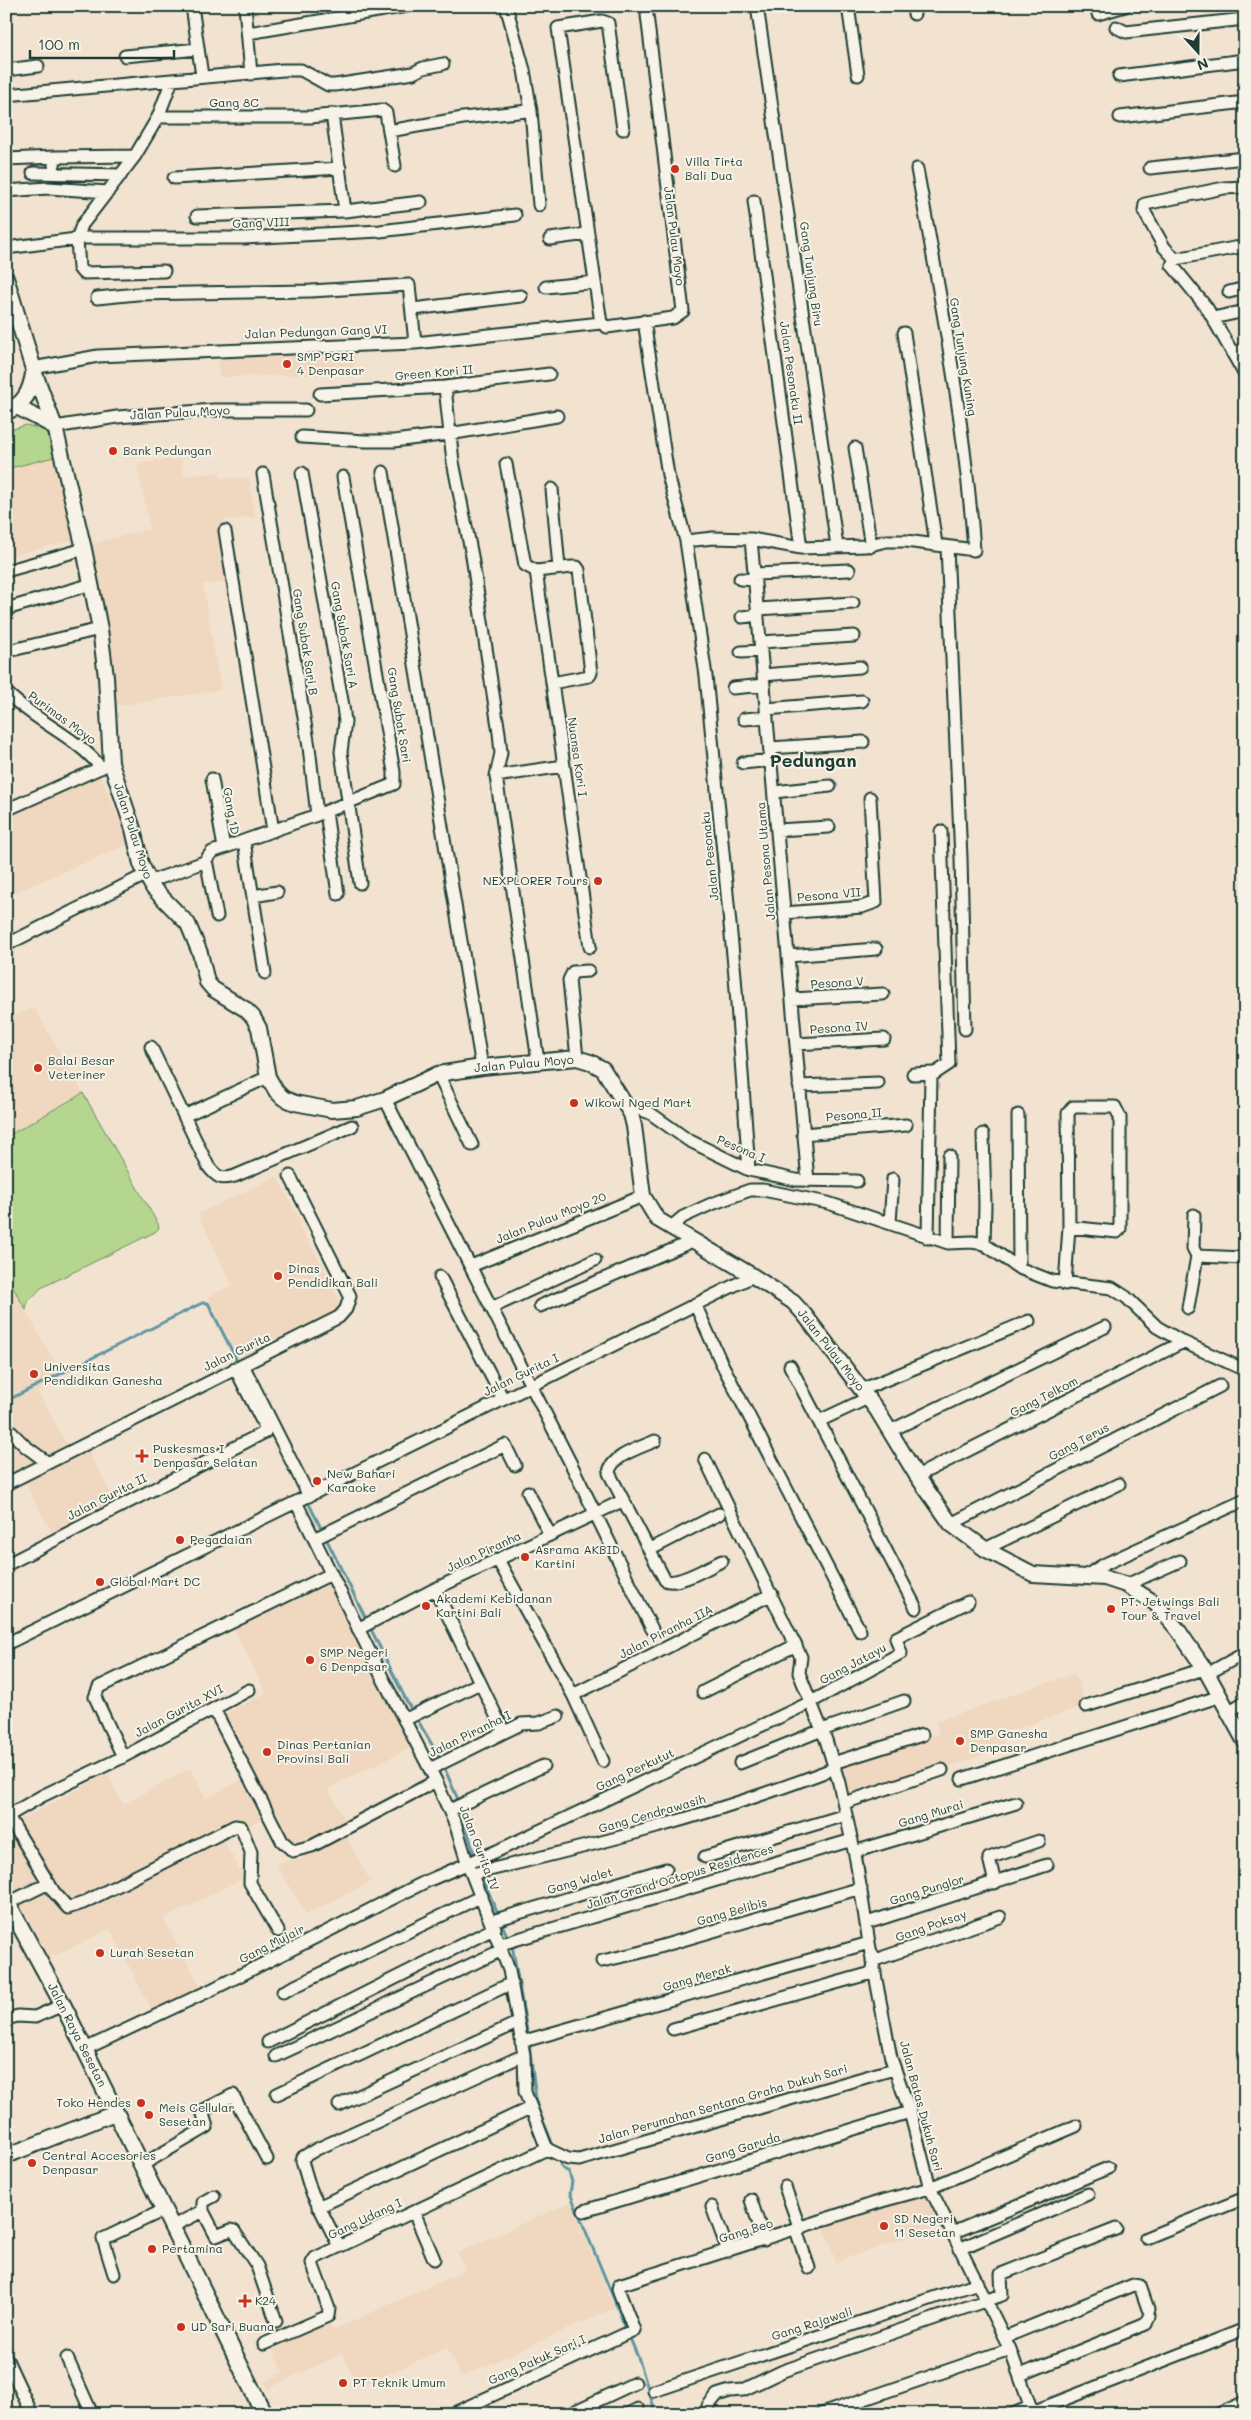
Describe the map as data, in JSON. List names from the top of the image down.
{
  "streets": {
    "main road": ["Jalan Raya Sesetan"],
    "street": [
      "Gang 8C",
      "Gang VIII",
      "Jalan Pulau Moyo",
      "Gang Tunjung Biru",
      "Jalan Pedungan Gang VI",
      "Gang Tunjung Kuning",
      "Green Kori II",
      "Jalan Pesonaku II",
      "Gang Subak Sari A",
      "Gang Subak Sari B",
      "Gang Subak Sari",
      "Purimas Moyo",
      "Nuansa Kori I",
      "Gang 1D",
      "Jalan Pesonaku",
      "Jalan Pesona Utama",
      "Pesona VII",
      "Pesona V",
      "Pesona IV",
      "Pesona II",
      "Pesona I",
      "Jalan Pulau Moyo 20",
      "Jalan Gurita",
      "Jalan Gurita I",
      "Gang Telkom",
      "Gang Terus",
      "Jalan Gurita II",
      "Jalan Piranha",
      "Jalan Piranha IIA",
      "Gang Jatayu",
      "Jalan Gurita XVI",
      "Jalan Piranha I",
      "Gang Perkutut",
      "Gang Cendrawasih",
      "Gang Murai",
      "Jalan Gurita IV",
      "Jalan Grand Octopus Residences",
      "Gang Walet",
      "Gang Punglor",
      "Gang Belibis",
      "Gang Poksay",
      "Gang Mujair",
      "Gang Merak",
      "Jalan Perumahan Sentana Graha Dukuh Sari",
      "Jalan Batas Dukuh Sari",
      "Gang Garuda",
      "Gang Udang I",
      "Gang Beo",
      "Gang Rajawali",
      "Gang Pakuk Sari I"
    ]
  },
  "crossings": [
    ["Jalan Pulau Moyo", "Jalan Pedungan Gang VI"],
    ["Jalan Pulau Moyo", "Gang Subak Sari"],
    ["Jalan Pulau Moyo", "Purimas Moyo"],
    ["Jalan Pulau Moyo", "Jalan Pesonaku"],
    ["Jalan Pulau Moyo", "Pesona I"],
    ["Jalan Pulau Moyo", "Jalan Pulau Moyo 20"],
    ["Jalan Pulau Moyo", "Jalan Gurita I"],
    ["Jalan Pulau Moyo", "Gang Telkom"],
    ["Jalan Pulau Moyo", "Gang Terus"],
    ["Gang Subak Sari A", "Gang Subak Sari"],
    ["Gang Subak Sari B", "Gang Subak Sari"],
    ["Gang Subak Sari", "Gang 1D"],
    ["Jalan Pesonaku", "Pesona I"],
    ["Jalan Pesona Utama", "Pesona VII"],
    ["Jalan Pesona Utama", "Pesona V"],
    ["Jalan Pesona Utama", "Pesona IV"],
    ["Jalan Pesona Utama", "Pesona II"],
    ["Jalan Pesona Utama", "Pesona I"],
    ["Jalan Gurita I", "Jalan Gurita IV"],
    ["Jalan Gurita II", "Jalan Gurita IV"],
    ["Jalan Piranha", "Jalan Gurita IV"],
    ["Jalan Piranha IIA", "Jalan Batas Dukuh Sari"],
    ["Gang Jatayu", "Gang Perkutut"],
    ["Gang Jatayu", "Jalan Batas Dukuh Sari"],
    ["Jalan Piranha I", "Jalan Gurita IV"],
    ["Gang Perkutut", "Jalan Gurita IV"],
    ["Gang Perkutut", "Gang Mujair"],
    ["Gang Perkutut", "Jalan Batas Dukuh Sari"],
    ["Gang Cendrawasih", "Jalan Gurita IV"],
    ["Gang Cendrawasih", "Jalan Batas Dukuh Sari"],
    ["Gang Murai", "Jalan Batas Dukuh Sari"],
    ["Jalan Gurita IV", "Jalan Grand Octopus Residences"],
    ["Jalan Gurita IV", "Gang Walet"],
    ["Jalan Gurita IV", "Gang Mujair"],
    ["Jalan Gurita IV", "Gang Merak"],
    ["Jalan Gurita IV", "Jalan Perumahan Sentana Graha Dukuh Sari"],
    ["Jalan Gurita IV", "Gang Udang I"],
    ["Jalan Grand Octopus Residences", "Jalan Batas Dukuh Sari"],
    ["Gang Punglor", "Jalan Batas Dukuh Sari"],
    ["Gang Belibis", "Jalan Batas Dukuh Sari"],
    ["Gang Poksay", "Jalan Batas Dukuh Sari"],
    ["Gang Mujair", "Jalan Raya Sesetan"],
    ["Gang Merak", "Jalan Batas Dukuh Sari"],
    ["Jalan Perumahan Sentana Graha Dukuh Sari", "Jalan Batas Dukuh Sari"],
    ["Jalan Perumahan Sentana Graha Dukuh Sari", "Gang Udang I"],
    ["Jalan Batas Dukuh Sari", "Gang Garuda"],
    ["Jalan Batas Dukuh Sari", "Gang Beo"],
    ["Jalan Batas Dukuh Sari", "Gang Rajawali"],
    ["Gang Beo", "Gang Pakuk Sari I"]
  ],
  "districts": ["Pedungan"],
  "places": {
    "other": [
      "Villa Tirta Bali Dua",
      "SMP PGRI 4 Denpasar",
      "Bank Pedungan",
      "NEXPLORER Tours",
      "Balai Besar Veteriner",
      "Wikowi Nged Mart",
      "Dinas Pendidikan Bali",
      "Universitas Pendidikan Ganesha",
      "New Bahari Karaoke",
      "Pegadaian",
      "Asrama AKBID Kartini",
      "Global Mart DC",
      "Akademi Kebidanan Kartini Bali",
      "PT. Jetwings Bali Tour & Travel",
      "SMP Negeri 6 Denpasar",
      "SMP Ganesha Denpasar",
      "Dinas Pertanian Provinsi Bali",
      "Lurah Sesetan",
      "Toko Hendes",
      "Meis Cellular Sesetan",
      "Central Accesories Denpasar",
      "SD Negeri 11 Sesetan",
      "Pertamina",
      "UD Sari Buana",
      "PT Teknik Umum"
    ],
    "health": ["Puskesmas I Denpasar Selatan", "K24"]
  },
  "scale_bar": "100 m",
  "north": "bottom"
}
